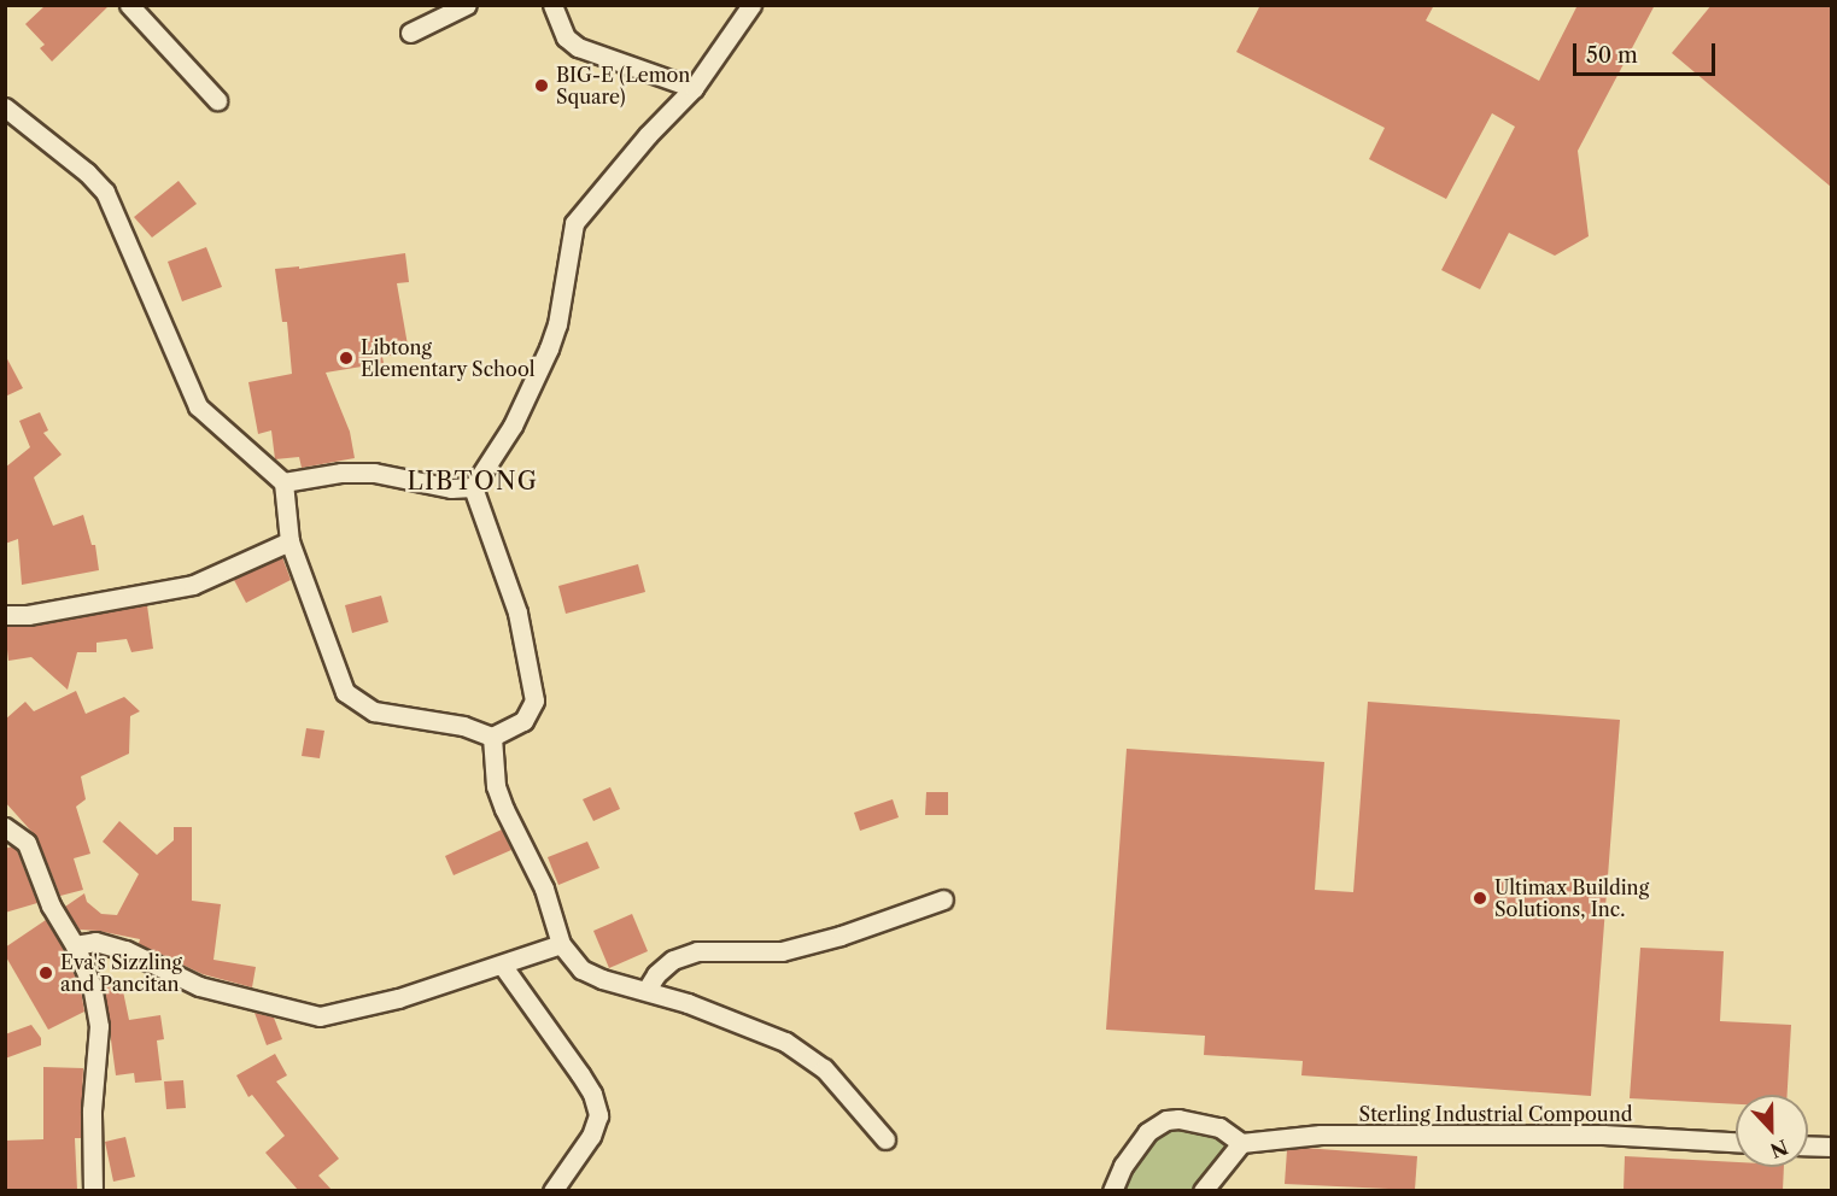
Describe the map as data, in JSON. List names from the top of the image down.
{
  "streets": {
    "street": ["Sterling Industrial Compound"]
  },
  "districts": ["LIBTONG"],
  "places": [
    "BIG-E (Lemon Square)",
    "Libtong Elementary School",
    "Ultimax Building Solutions, Inc.",
    "Eva's Sizzling and Pancitan"
  ],
  "scale_bar": "50 m",
  "north": "bottom"
}
